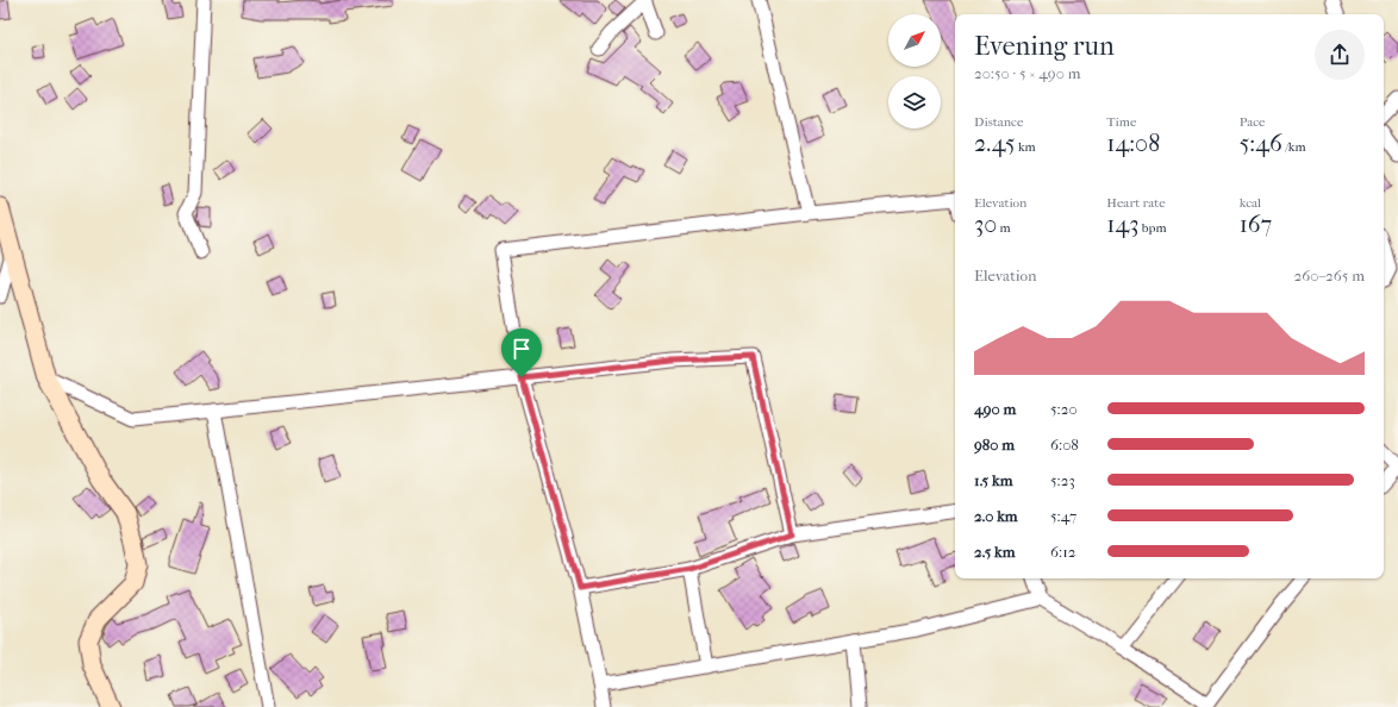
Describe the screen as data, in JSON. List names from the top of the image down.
{
  "north": "top right",
  "page": {
    "heading": ["Evening run", "20:50 · 5 × 490 m"],
    "stats": [
      ["Distance", "2.45 km"],
      ["Time", "14:08"],
      ["Pace", "5:46 /km"],
      ["Elevation", "30 m"],
      ["Heart rate", "143 bpm"],
      ["kcal", "167"]
    ],
    "chart": ["Elevation", "260–265 m"],
    "list": [
      {
        "name": "490 m",
        "note": "5:20"
      },
      {
        "name": "980 m",
        "note": "6:08"
      },
      {
        "name": "1.5 km",
        "note": "5:23"
      },
      {
        "name": "2.0 km",
        "note": "5:47"
      },
      {
        "name": "2.5 km",
        "note": "6:12"
      }
    ]
  }
}
